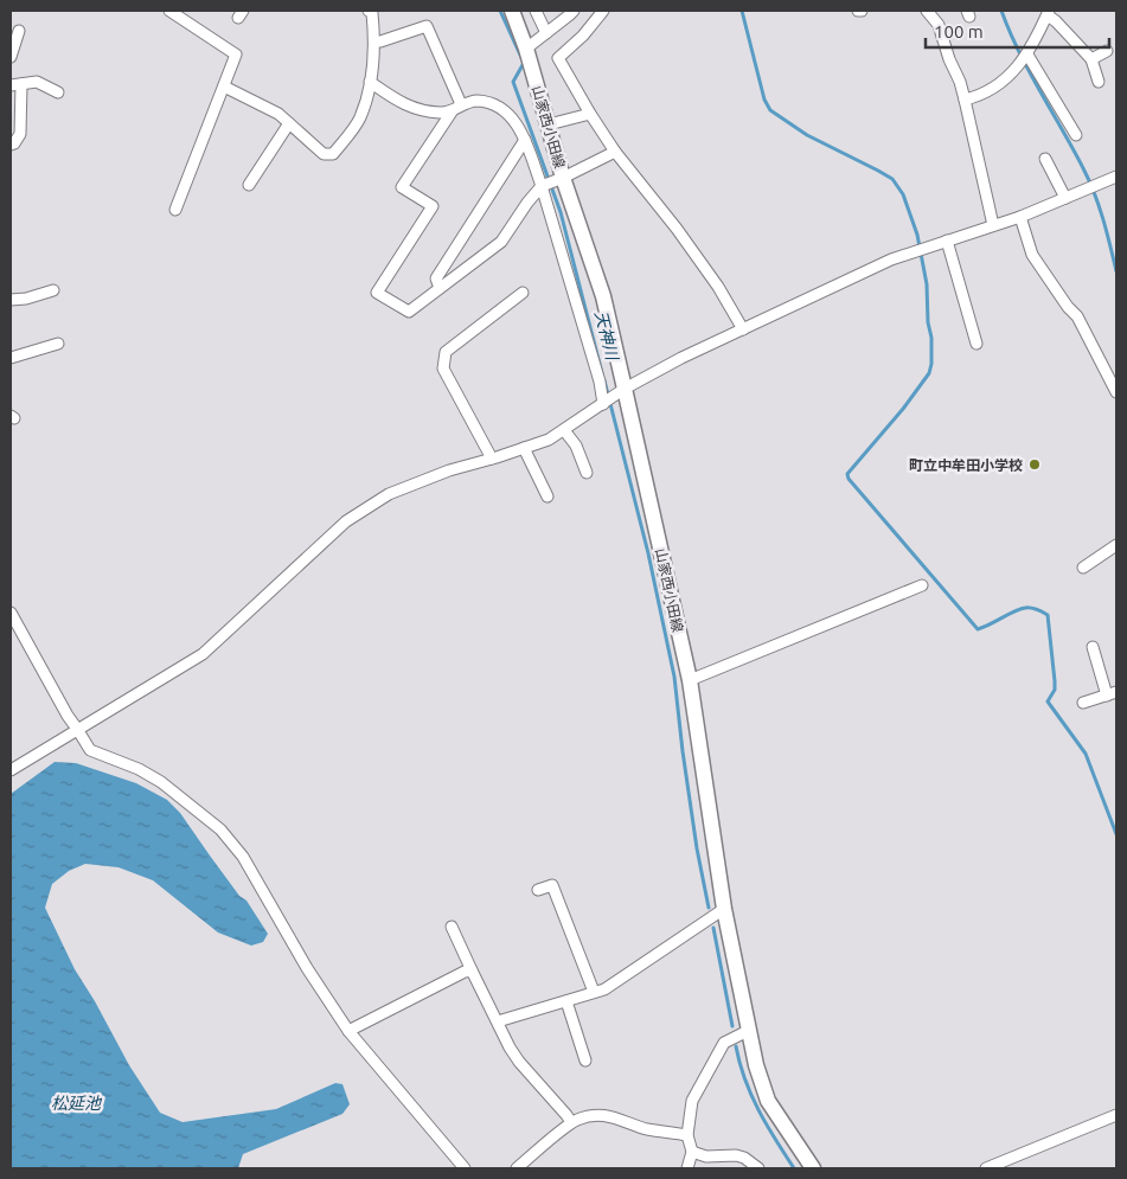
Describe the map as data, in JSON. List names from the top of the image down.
{
  "streets": {
    "main road": ["山家西小田線"]
  },
  "water": ["天神川", "松延池"],
  "places": ["町立中牟田小学校"],
  "scale_bar": "100 m"
}
